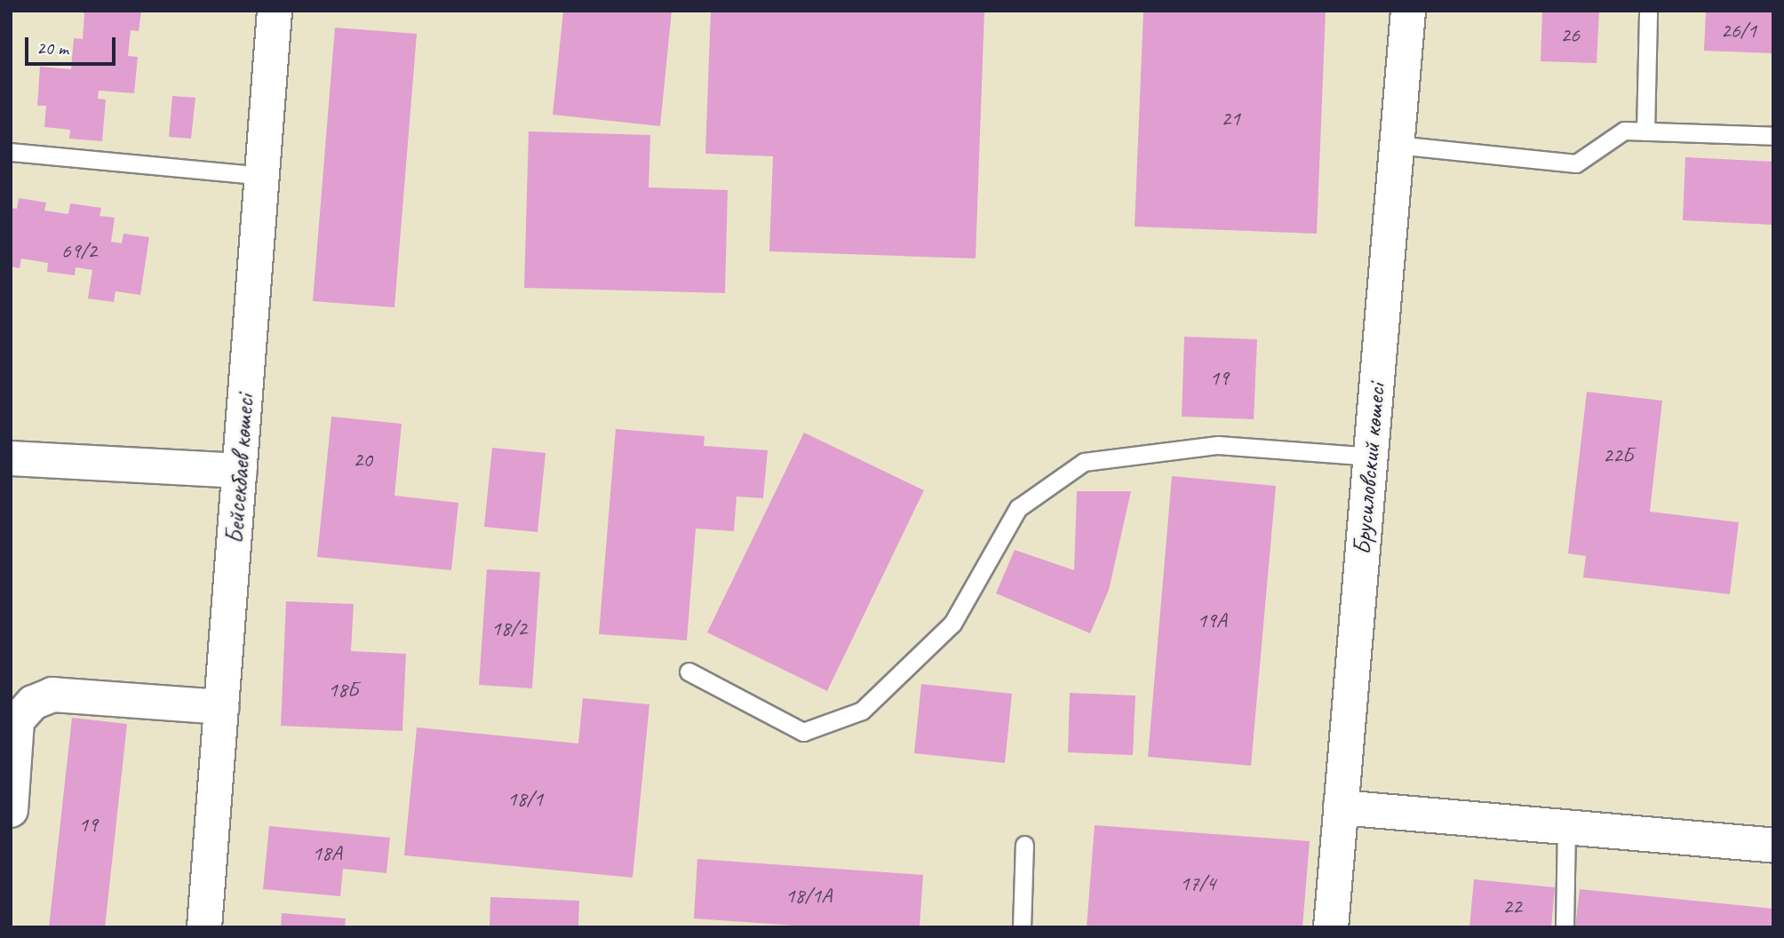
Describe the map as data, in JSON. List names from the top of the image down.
{
  "streets": {
    "street": ["Бейсекбаев көшесі", "Брусиловский көшесі"]
  },
  "house_numbers": [
    "26/1",
    "26",
    "21",
    "69/2",
    "19",
    "22Б",
    "20",
    "19А",
    "18/2",
    "18Б",
    "18/1",
    "19",
    "18А",
    "17/4",
    "18/1А",
    "22"
  ],
  "scale_bar": "20 m"
}
